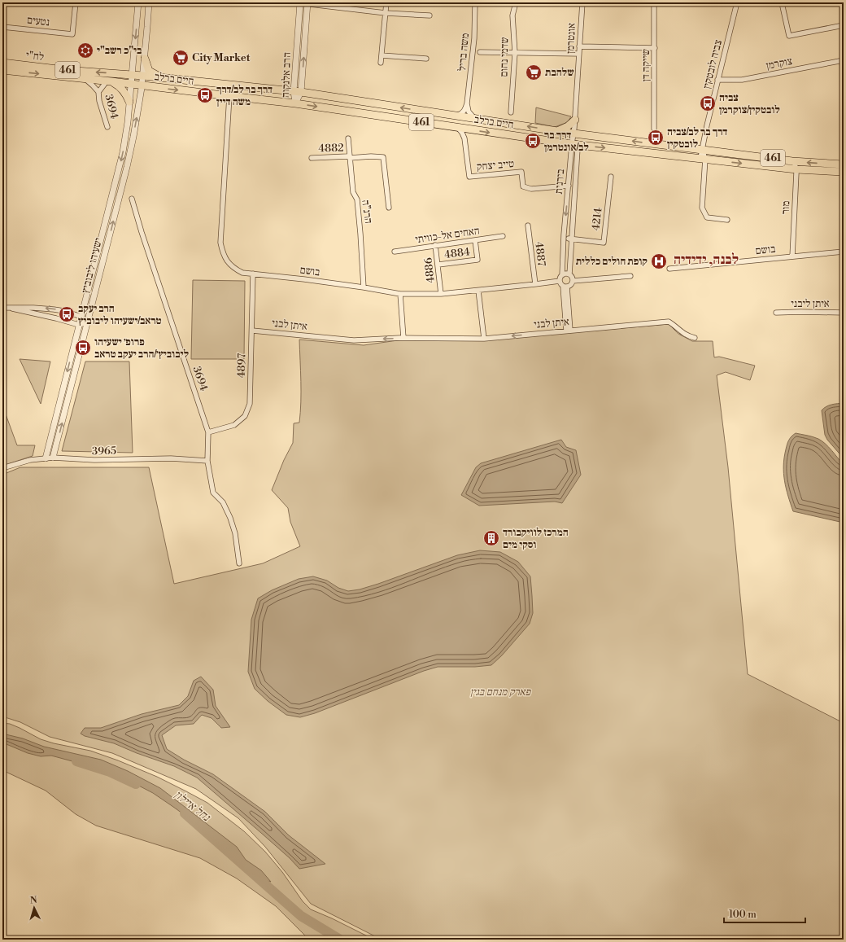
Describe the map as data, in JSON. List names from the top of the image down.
{
  "streets": {
    "main road": ["לח\"י", "461", "חיים ברלב"],
    "street": [
      "נטעים",
      "אונטרמן",
      "משה בריל",
      "שדמי נחום",
      "צוקרמן",
      "צביה לובטקין",
      "שייקה דן",
      "הרב אלנקוה",
      "3694",
      "4882",
      "טייב יצחק",
      "בירנית",
      "מור",
      "הרנ\"ה",
      "4214",
      "האחים אל-כוויתי",
      "בושם",
      "4884",
      "4887",
      "ישעיהו ליבוביץ",
      "4886",
      "איתן ליבני",
      "איתן לבני",
      "4897",
      "3965"
    ]
  },
  "crossings": [
    ["אונטרמן", "חיים ברלב"],
    ["אונטרמן", "בירנית"],
    ["לח\"י", "חיים ברלב"],
    ["לח\"י", "3694"],
    ["לח\"י", "ישעיהו ליבוביץ"],
    ["צוקרמן", "צביה לובטקין"],
    ["צביה לובטקין", "חיים ברלב"],
    ["הרב אלנקוה", "חיים ברלב"],
    ["חיים ברלב", "טייב יצחק"],
    ["חיים ברלב", "בירנית"],
    ["חיים ברלב", "מור"],
    ["חיים ברלב", "בושם"],
    ["חיים ברלב", "ישעיהו ליבוביץ"],
    ["3694", "4897"],
    ["3694", "3965"],
    ["4882", "הרנ\"ה"],
    ["טייב יצחק", "בירנית"],
    ["בירנית", "4214"],
    ["בירנית", "בושם"],
    ["מור", "בושם"],
    ["הרנ\"ה", "בושם"],
    ["האחים אל-כוויתי", "4884"],
    ["האחים אל-כוויתי", "4886"],
    ["בושם", "4887"],
    ["בושם", "4886"],
    ["בושם", "4897"],
    ["4884", "4886"],
    ["ישעיהו ליבוביץ", "3965"],
    ["איתן לבני", "4897"]
  ],
  "one_way": ["איתן לבני"],
  "districts": ["לבנה, ידידיה"],
  "water": ["נחל איילון"],
  "parks": ["פארק מנחם בגין"],
  "places": {
    "synagogue": ["בי\"כ רשב\"י"],
    "supermarket": ["City Market", "שלהבת"],
    "bus stop": [
      "דרך בר לב/דרך משה דיין",
      "צביה לובטקין/צוקרמן",
      "דרך בר לב/צביה לובטקין",
      "דרך בר לב/אונטרמן",
      "הרב יעקב טראב/ישעיהו ליבוביץ",
      "פרופ׳ ישעיהו ליבוביץ׳/הרב יעקב טראב"
    ],
    "hospital": ["קופת חולים כללית"],
    "building": ["המרכז לוויקבורד וסקי מים"]
  },
  "scale_bar": "100 m",
  "north": "top"
}
